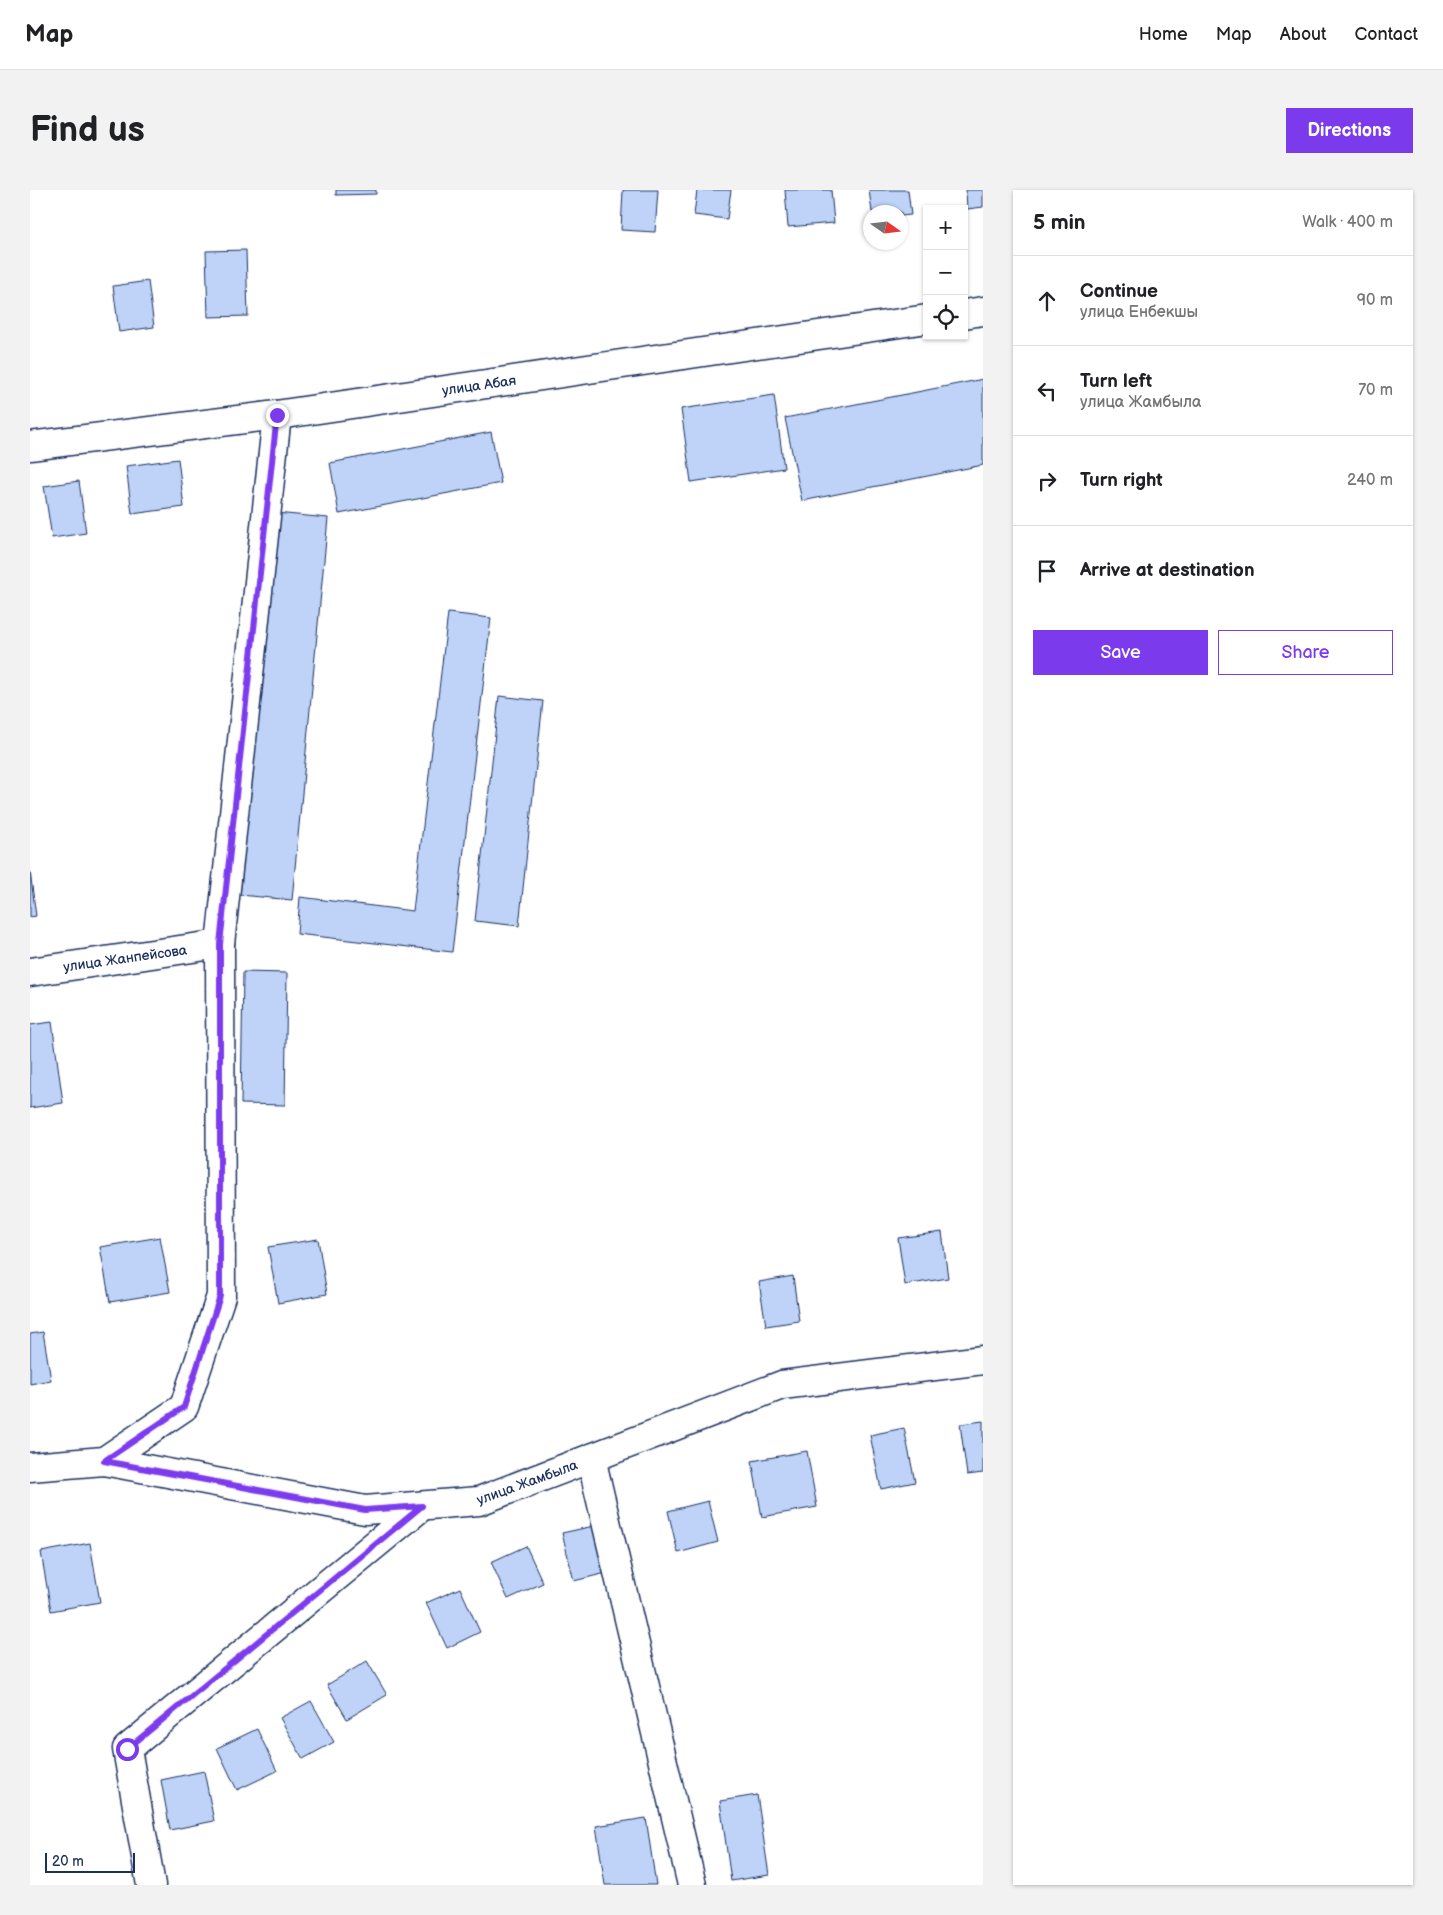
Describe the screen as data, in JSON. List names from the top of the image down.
{
  "streets": {
    "street": ["улица Абая", "улица Жанпейсова", "улица Жамбыла"]
  },
  "scale_bar": "20 m",
  "north": "right",
  "page": {
    "header": "Map",
    "nav": [
      "Home",
      "Map",
      "About",
      "Contact"
    ],
    "buttons": [
      "Directions",
      ["Save", "Share"]
    ],
    "title": "Find us",
    "heading": ["5 min", "Walk · 400 m"],
    "map_buttons": ["+", "−"],
    "list": [
      ["Continue", "улица Енбекшы", "90 m"],
      ["Turn left", "улица Жамбыла", "70 m"],
      ["Turn right", "240 m"],
      "Arrive at destination"
    ],
    "scale": "20 m"
  }
}
